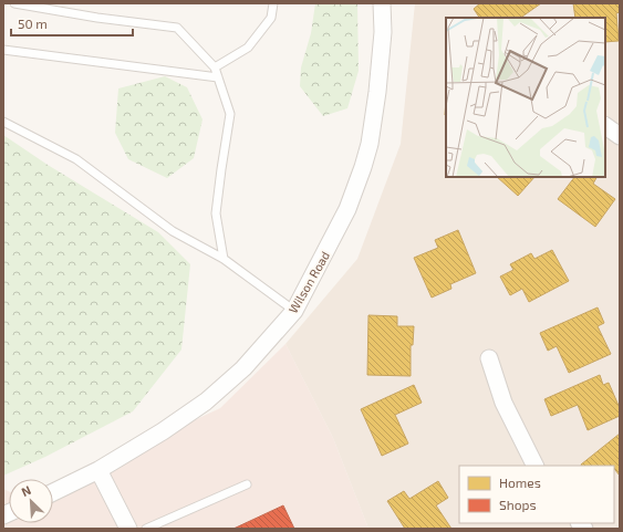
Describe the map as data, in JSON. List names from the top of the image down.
{
  "streets": {
    "street": ["Wilson Road"]
  },
  "legend": ["Homes", "Shops"],
  "scale_bar": "50 m",
  "north": "top left"
}
